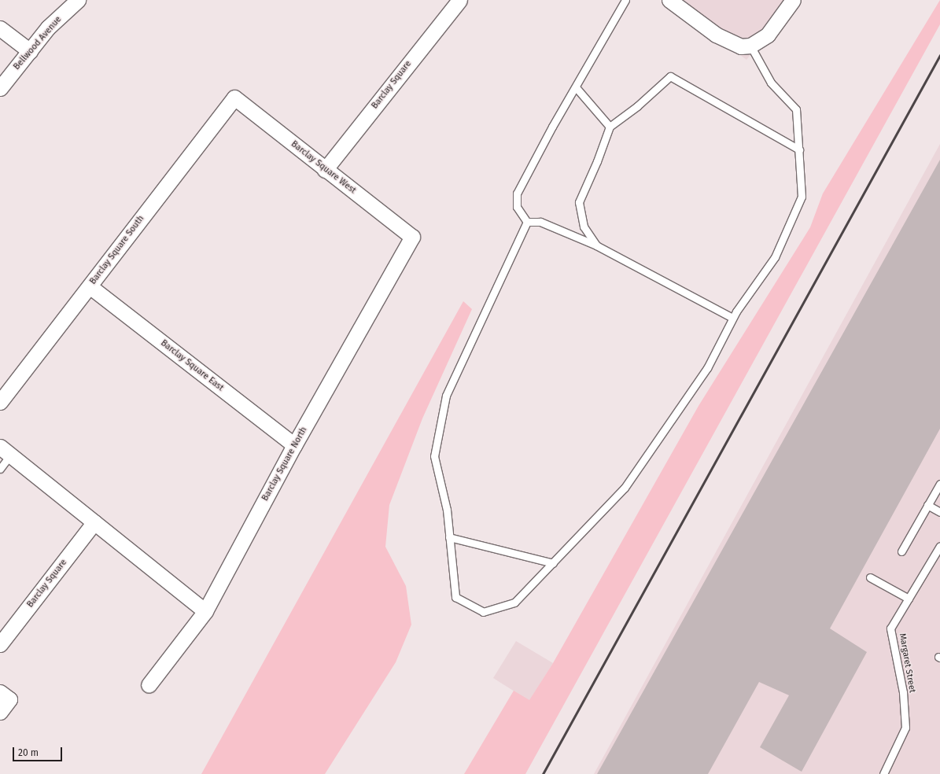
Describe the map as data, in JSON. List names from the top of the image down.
{
  "streets": {
    "street": [
      "Bellwood Avenue",
      "Barclay Square",
      "Barclay Square West",
      "Barclay Square South",
      "Barclay Square East",
      "Barclay Square North"
    ],
    "lane": ["Margaret Street"]
  },
  "crossings": [
    ["Barclay Square", "Barclay Square West"],
    ["Barclay Square West", "Barclay Square South"],
    ["Barclay Square West", "Barclay Square North"],
    ["Barclay Square South", "Barclay Square East"],
    ["Barclay Square East", "Barclay Square North"]
  ],
  "scale_bar": "20 m"
}
